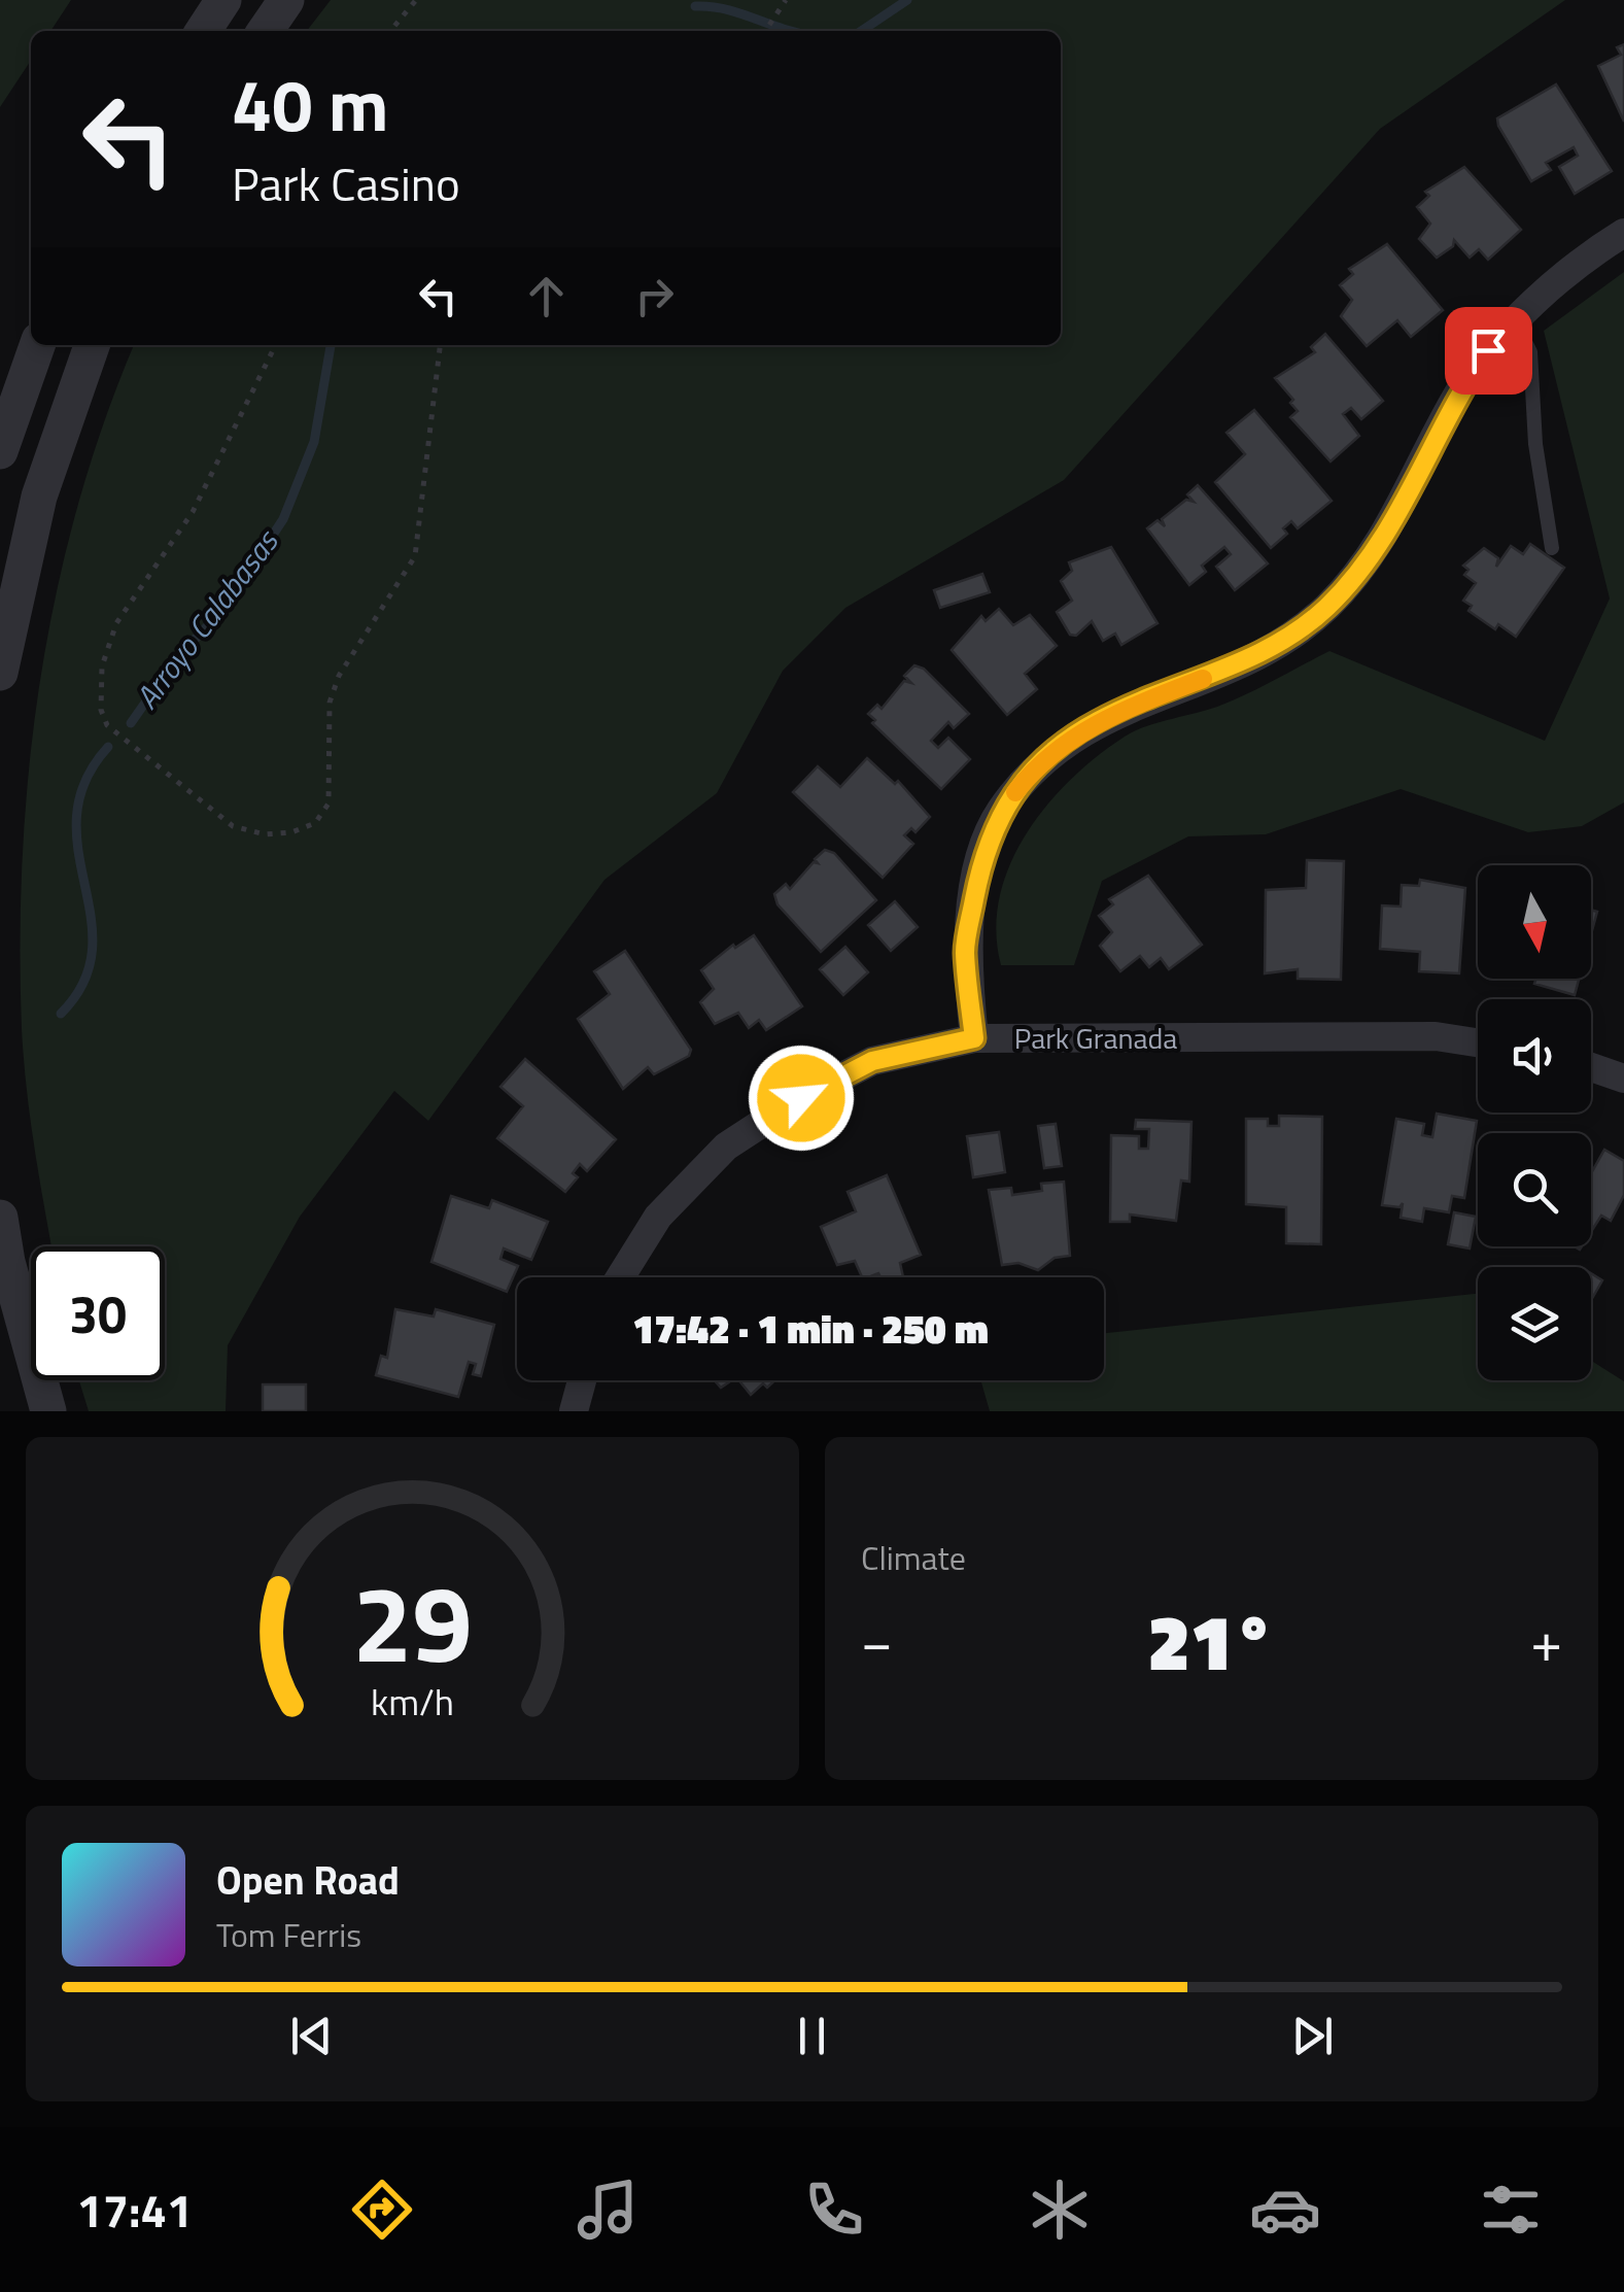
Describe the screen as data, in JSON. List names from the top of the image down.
{
  "streets": {
    "street": ["Park Granada"]
  },
  "water": ["Arroyo Calabasas"],
  "north": "bottom",
  "page": {
    "turn": ["40 m", "Park Casino"],
    "limit": "30",
    "trip": "17:42 · 1 min · 250 m",
    "tile": "Climate",
    "heat": ["−", "21°", "+"],
    "song": ["Open Road", "Tom Ferris"],
    "tabs": "17:41",
    "gauge": ["29", "km/h"]
  }
}
